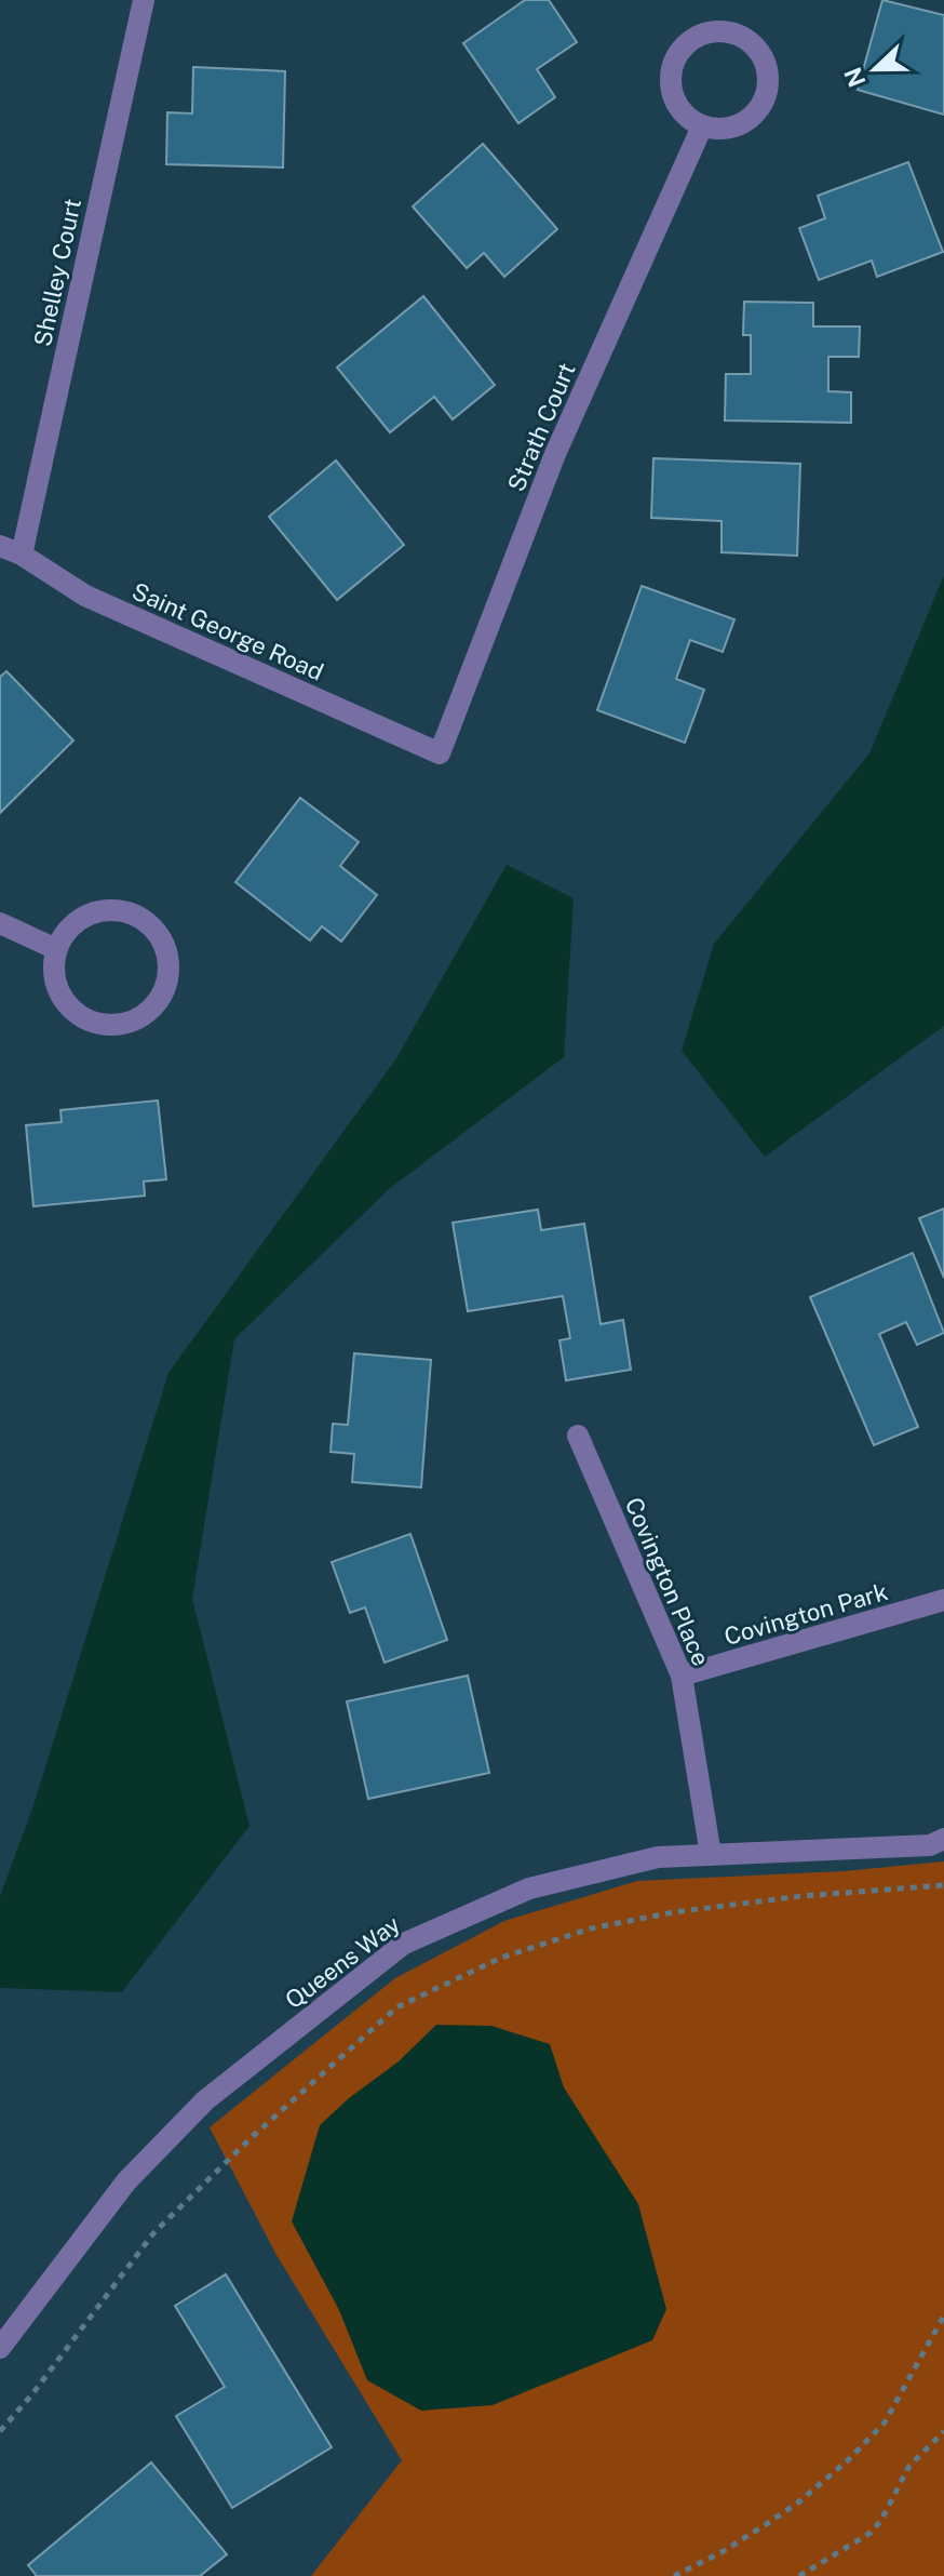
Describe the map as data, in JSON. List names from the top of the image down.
{
  "streets": {
    "street": [
      "Shelley Court",
      "Strath Court",
      "Saint George Road",
      "Covington Place",
      "Covington Park",
      "Queens Way"
    ]
  },
  "crossings": [
    ["Shelley Court", "Saint George Road"],
    ["Strath Court", "Saint George Road"],
    ["Covington Place", "Covington Park"],
    ["Covington Place", "Queens Way"]
  ],
  "north": "left"
}
